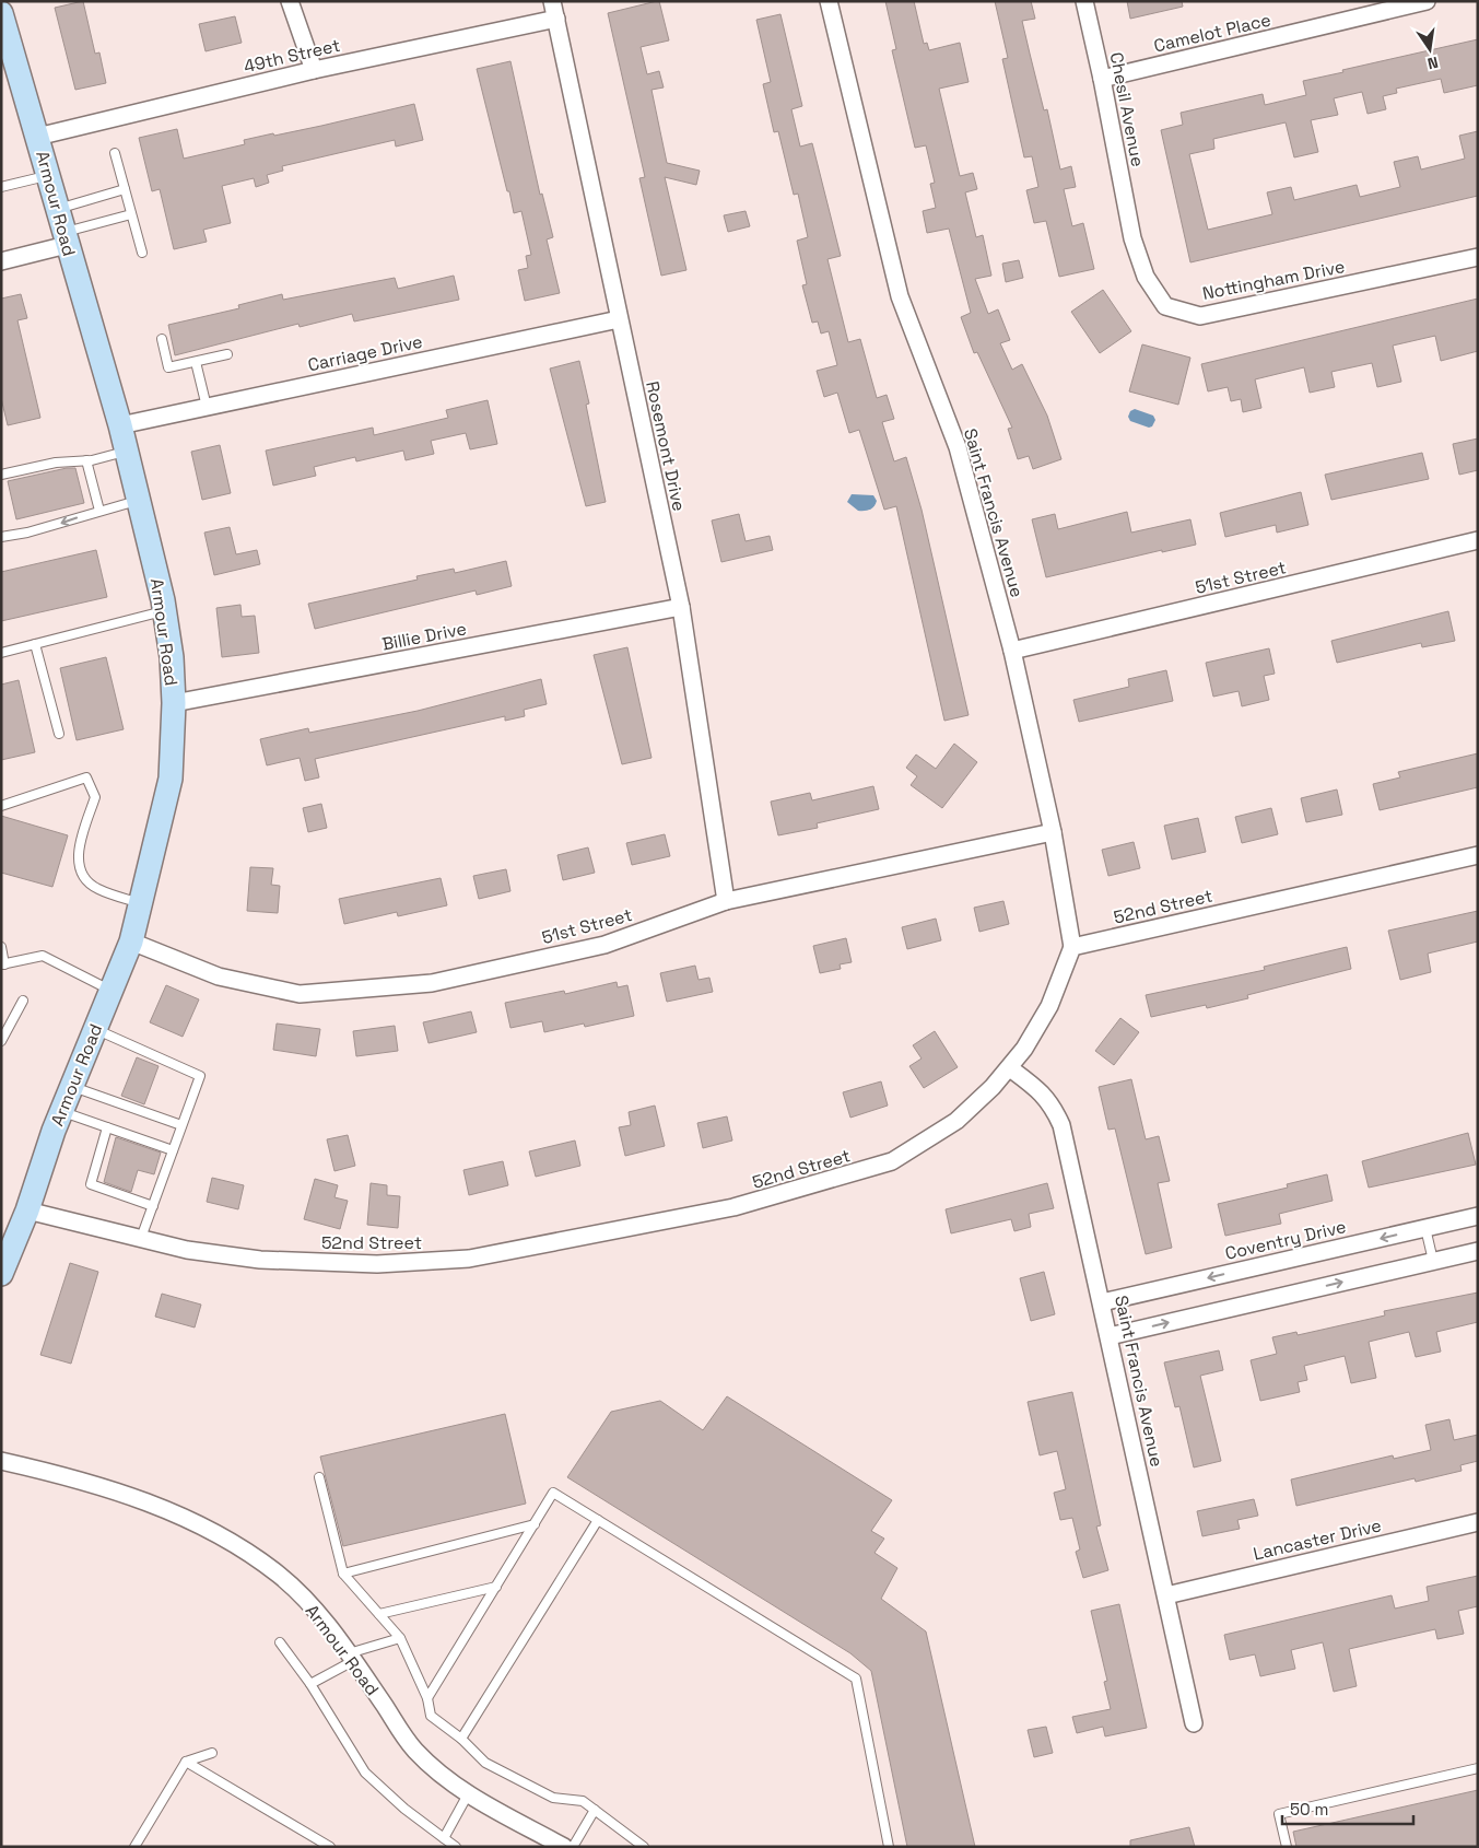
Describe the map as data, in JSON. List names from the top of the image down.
{
  "streets": {
    "street": [
      "Camelot Place",
      "49th Street",
      "Chesil Avenue",
      "Armour Road",
      "Nottingham Drive",
      "Carriage Drive",
      "Rosemont Drive",
      "Saint Francis Avenue",
      "51st Street",
      "Billie Drive",
      "52nd Street",
      "Coventry Drive",
      "Lancaster Drive"
    ]
  },
  "crossings": [
    ["Camelot Place", "Chesil Avenue"],
    ["49th Street", "Armour Road"],
    ["49th Street", "Rosemont Drive"],
    ["Chesil Avenue", "Nottingham Drive"],
    ["Armour Road", "Carriage Drive"],
    ["Armour Road", "51st Street"],
    ["Armour Road", "Billie Drive"],
    ["Armour Road", "52nd Street"],
    ["Carriage Drive", "Rosemont Drive"],
    ["Rosemont Drive", "51st Street"],
    ["Rosemont Drive", "Billie Drive"],
    ["Saint Francis Avenue", "51st Street"],
    ["Saint Francis Avenue", "52nd Street"],
    ["Saint Francis Avenue", "Coventry Drive"],
    ["Saint Francis Avenue", "Lancaster Drive"]
  ],
  "scale_bar": "50 m",
  "north": "bottom"
}
